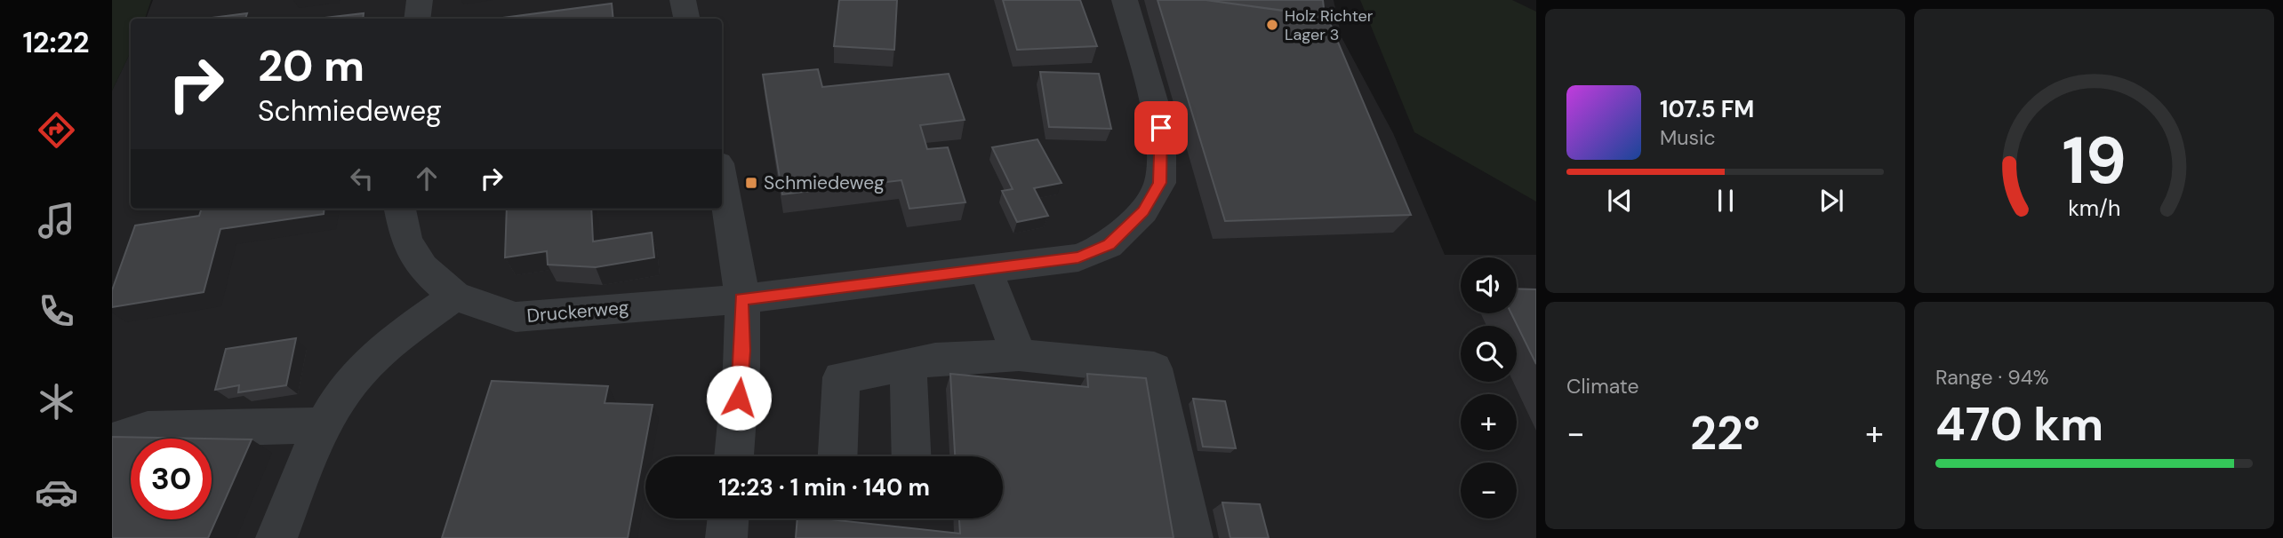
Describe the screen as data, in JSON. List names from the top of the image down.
{
  "streets": {
    "street": ["Druckerweg"]
  },
  "places": {
    "other": ["Holz Richter Lager 3"],
    "transit": ["Schmiedeweg"]
  },
  "page": {
    "tabs": "12:22",
    "turn": ["20 m", "Schmiedeweg"],
    "song": ["107.5 FM", "Music"],
    "map_buttons": ["+", "−"],
    "tile": [
      "Climate",
      ["Range · 94%", "470 km"]
    ],
    "heat": ["−", "22°", "+"],
    "limit": "30",
    "trip": "12:23 · 1 min · 140 m",
    "gauge": ["19", "km/h"]
  }
}
